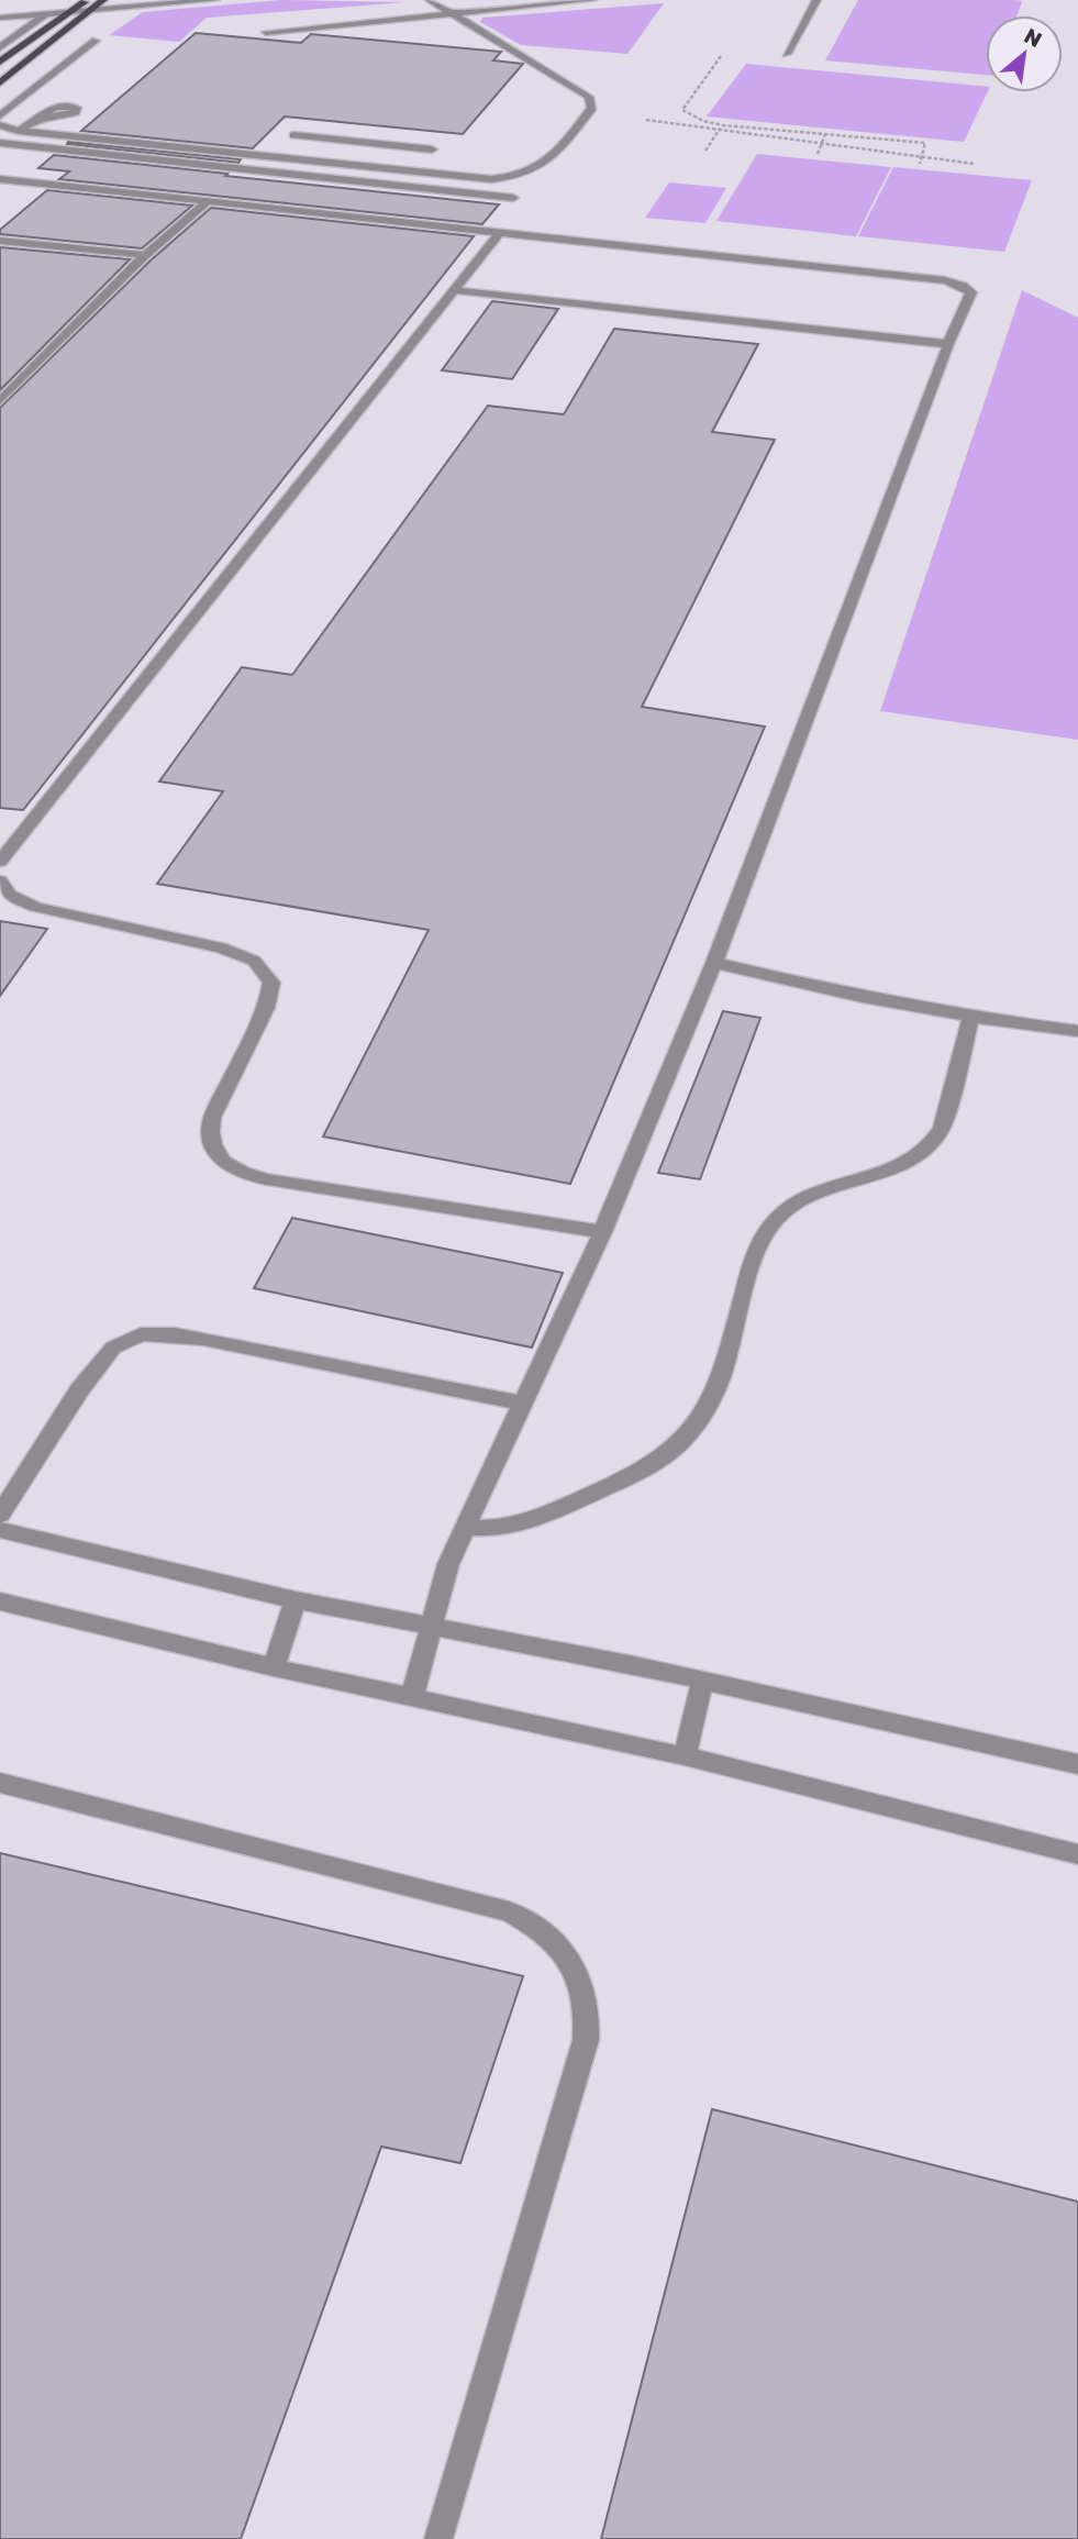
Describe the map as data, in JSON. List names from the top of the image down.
{
  "north": "top right"
}
